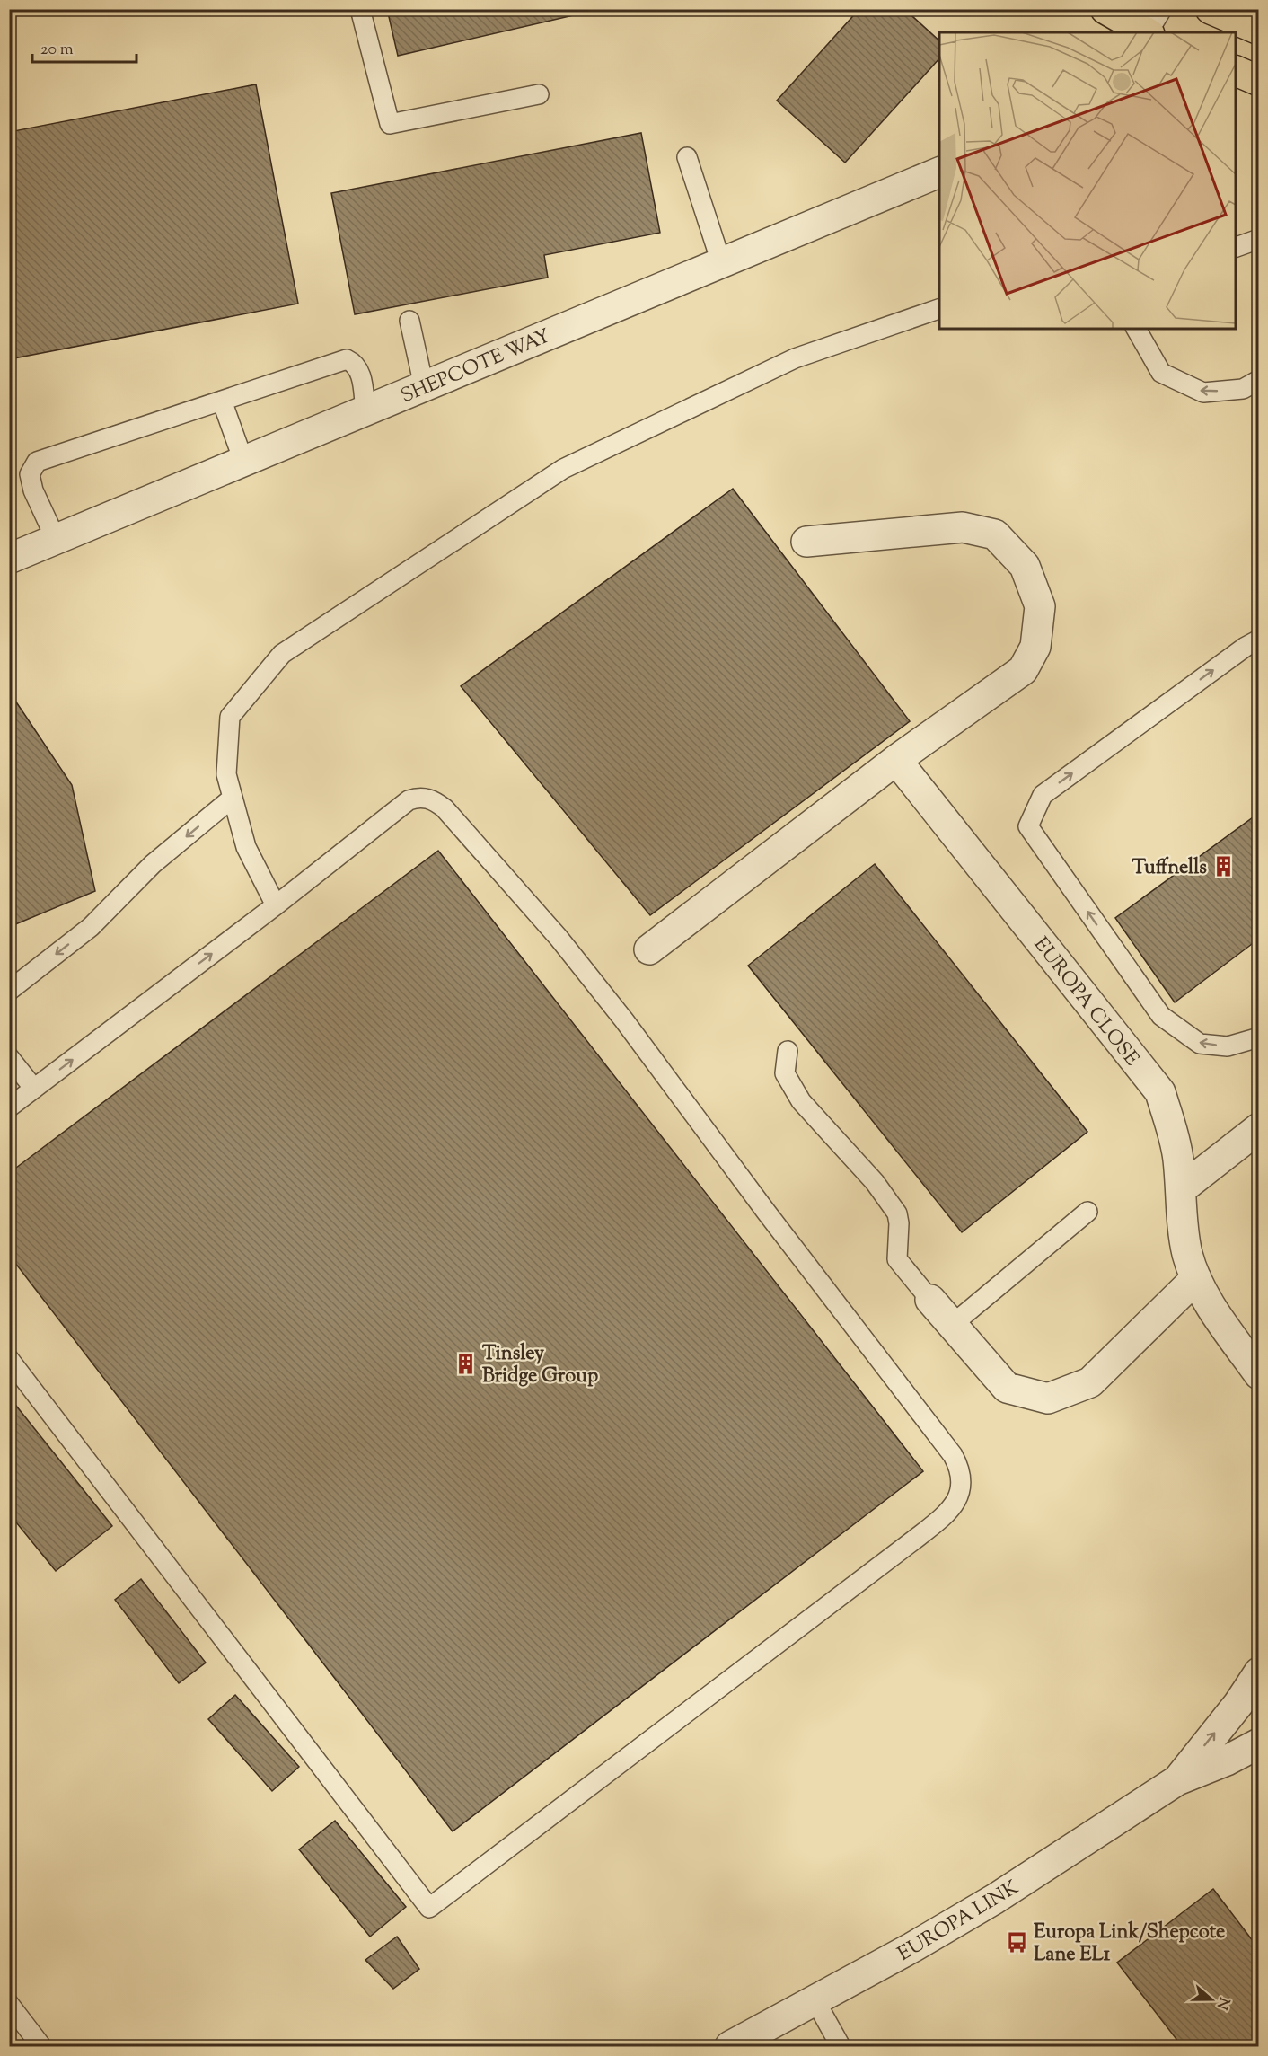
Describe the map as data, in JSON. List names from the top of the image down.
{
  "streets": {
    "street": ["SHEPCOTE WAY", "EUROPA CLOSE", "EUROPA LINK"]
  },
  "places": {
    "building": ["Tuffnells", "Tinsley Bridge Group"],
    "bus stop": ["Europa Link/Shepcote Lane EL1"]
  },
  "scale_bar": "20 m",
  "north": "right"
}
